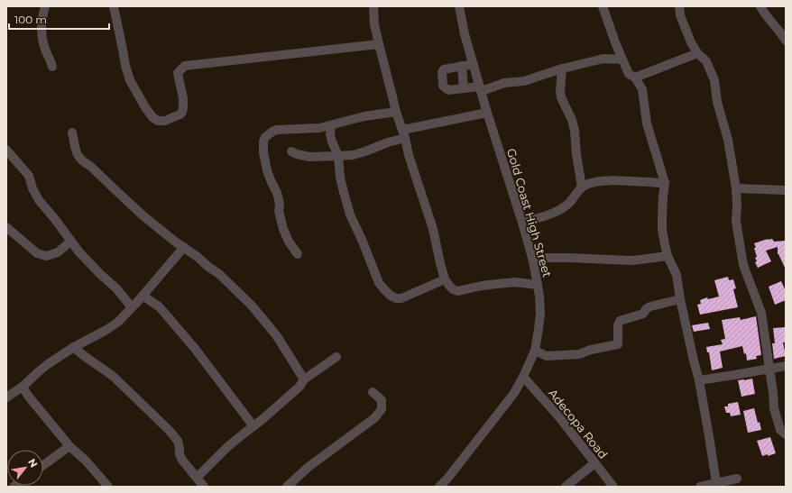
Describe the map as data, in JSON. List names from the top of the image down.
{
  "streets": {
    "street": ["Gold Coast High Street", "Adecopa Road"]
  },
  "crossings": [
    ["Gold Coast High Street", "Adecopa Road"]
  ],
  "scale_bar": "100 m",
  "north": "top right"
}
